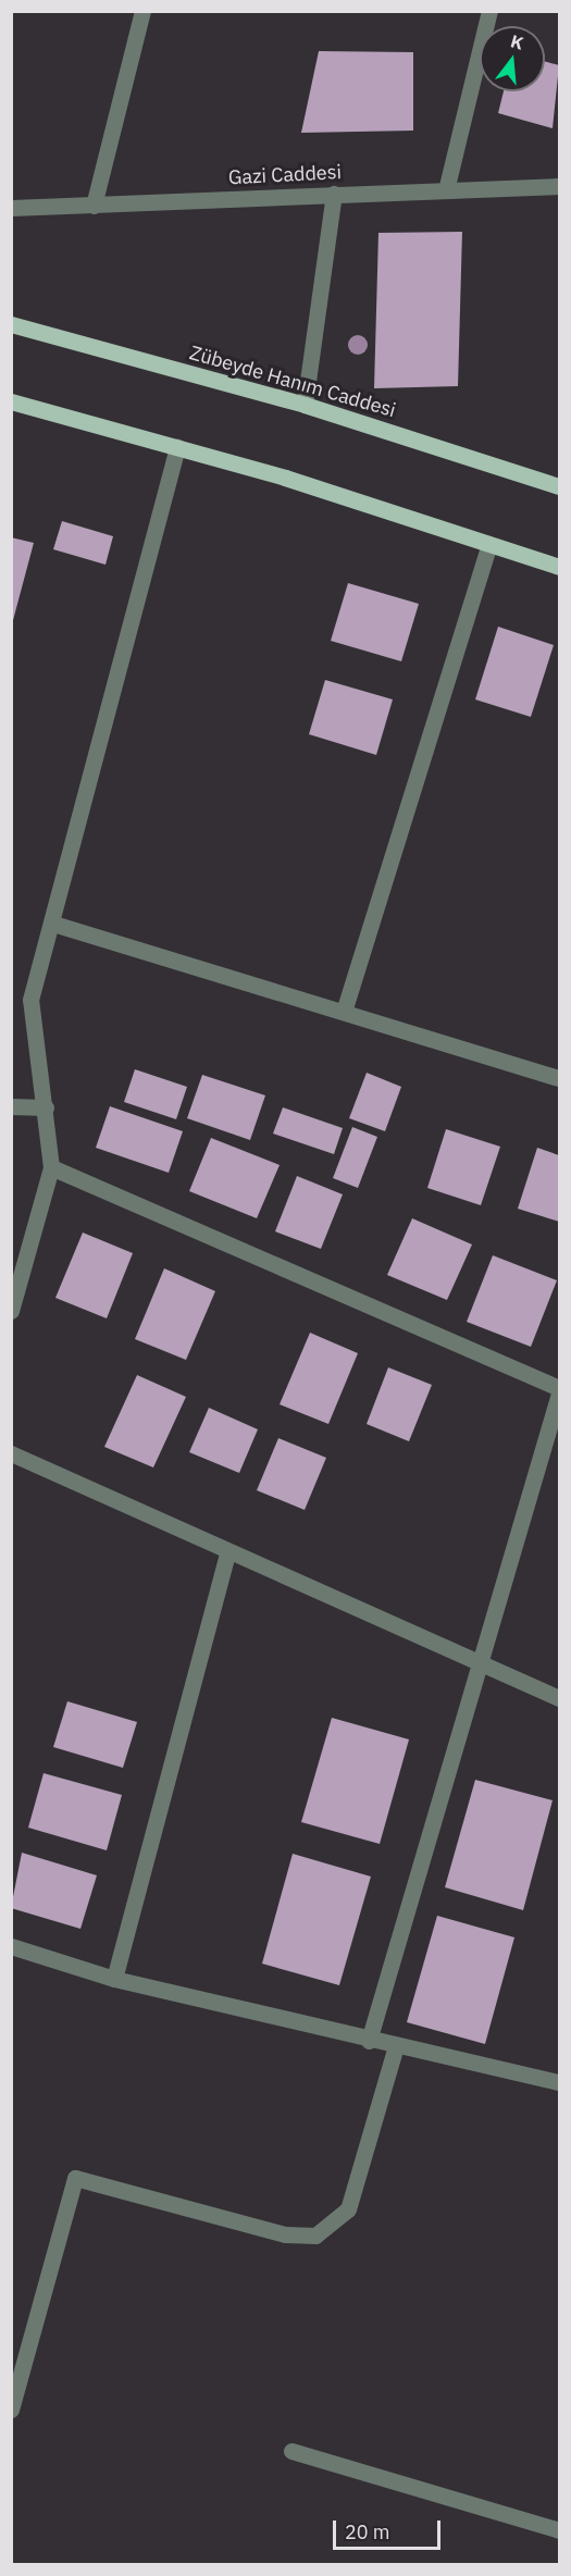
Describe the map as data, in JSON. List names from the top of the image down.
{
  "streets": {
    "main road": ["Zübeyde Hanım Caddesi"],
    "street": ["Gazi Caddesi"]
  },
  "scale_bar": "20 m",
  "north": "top"
}
